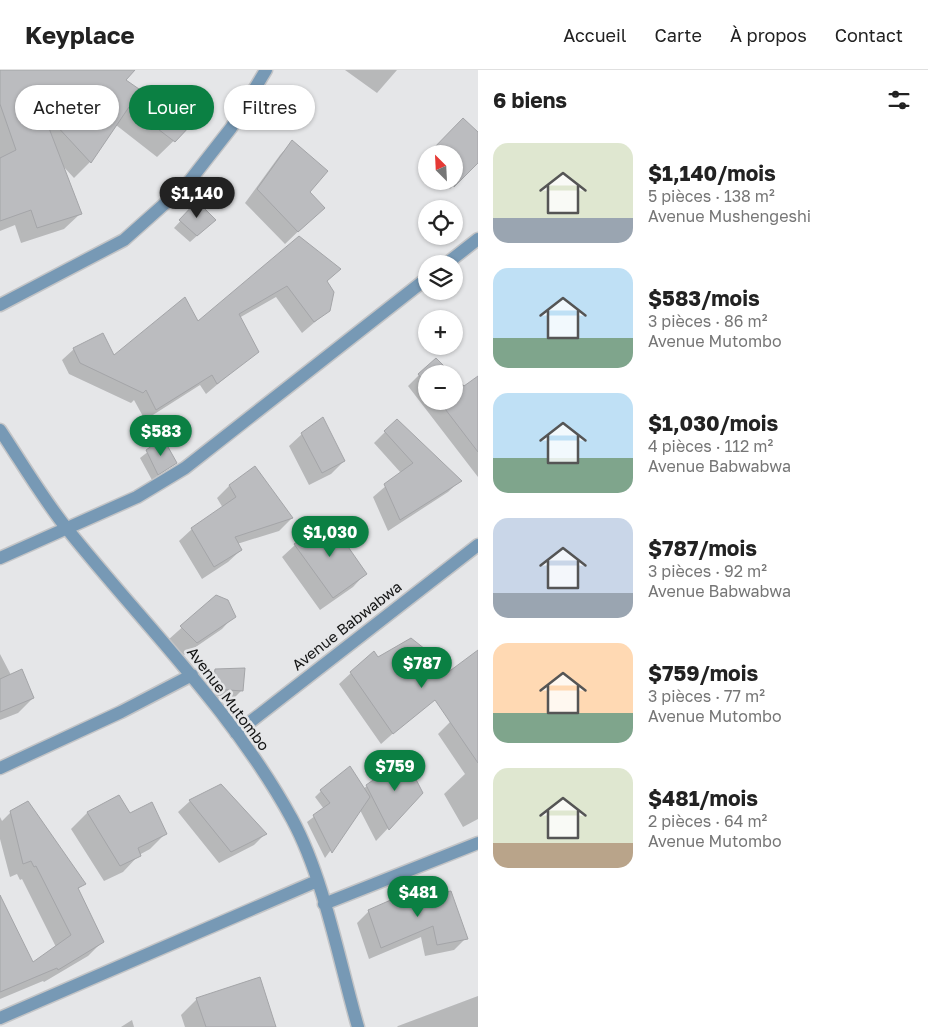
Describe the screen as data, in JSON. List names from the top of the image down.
{
  "streets": {
    "street": ["Avenue Babwabwa", "Avenue Mutombo"]
  },
  "crossings": [
    ["Avenue Babwabwa", "Avenue Mutombo"]
  ],
  "north": "top left",
  "page": {
    "header": "Keyplace",
    "nav": [
      "Accueil",
      "Carte",
      "À propos",
      "Contact"
    ],
    "heading": "6 biens",
    "chip": ["Acheter", "Louer", "Filtres"],
    "list": [
      {
        "name": "$1,140/mois",
        "note": "5 pièces · 138 m² · Avenue Mushengeshi"
      },
      {
        "name": "$583/mois",
        "note": "3 pièces · 86 m² · Avenue Mutombo"
      },
      {
        "name": "$1,030/mois",
        "note": "4 pièces · 112 m² · Avenue Babwabwa"
      },
      {
        "name": "$787/mois",
        "note": "3 pièces · 92 m² · Avenue Babwabwa"
      },
      {
        "name": "$759/mois",
        "note": "3 pièces · 77 m² · Avenue Mutombo"
      },
      {
        "name": "$481/mois",
        "note": "2 pièces · 64 m² · Avenue Mutombo"
      }
    ],
    "map_buttons": ["+", "−"],
    "price": [
      "$1,140",
      "$583",
      "$1,030",
      "$787",
      "$759",
      "$481"
    ]
  }
}
